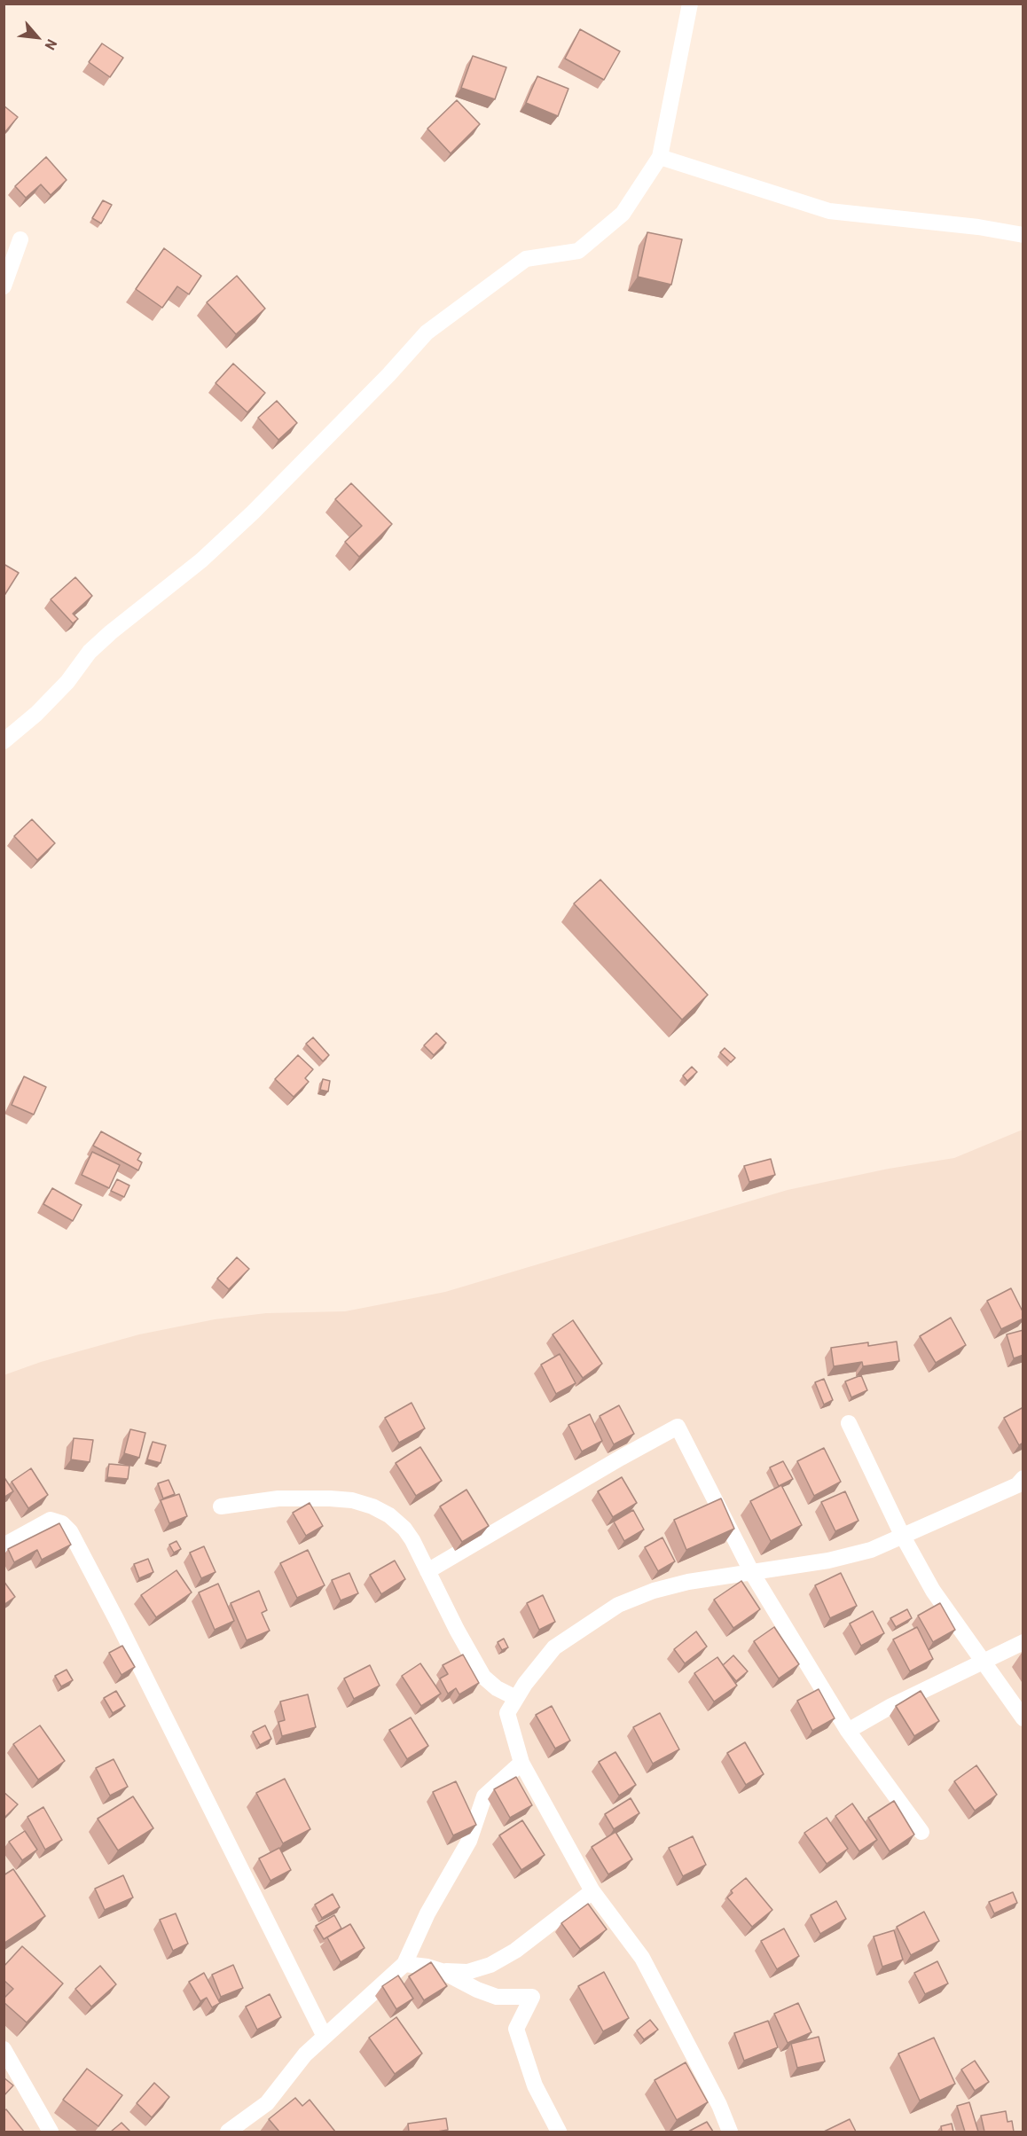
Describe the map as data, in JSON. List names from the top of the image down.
{
  "north": "bottom right"
}
